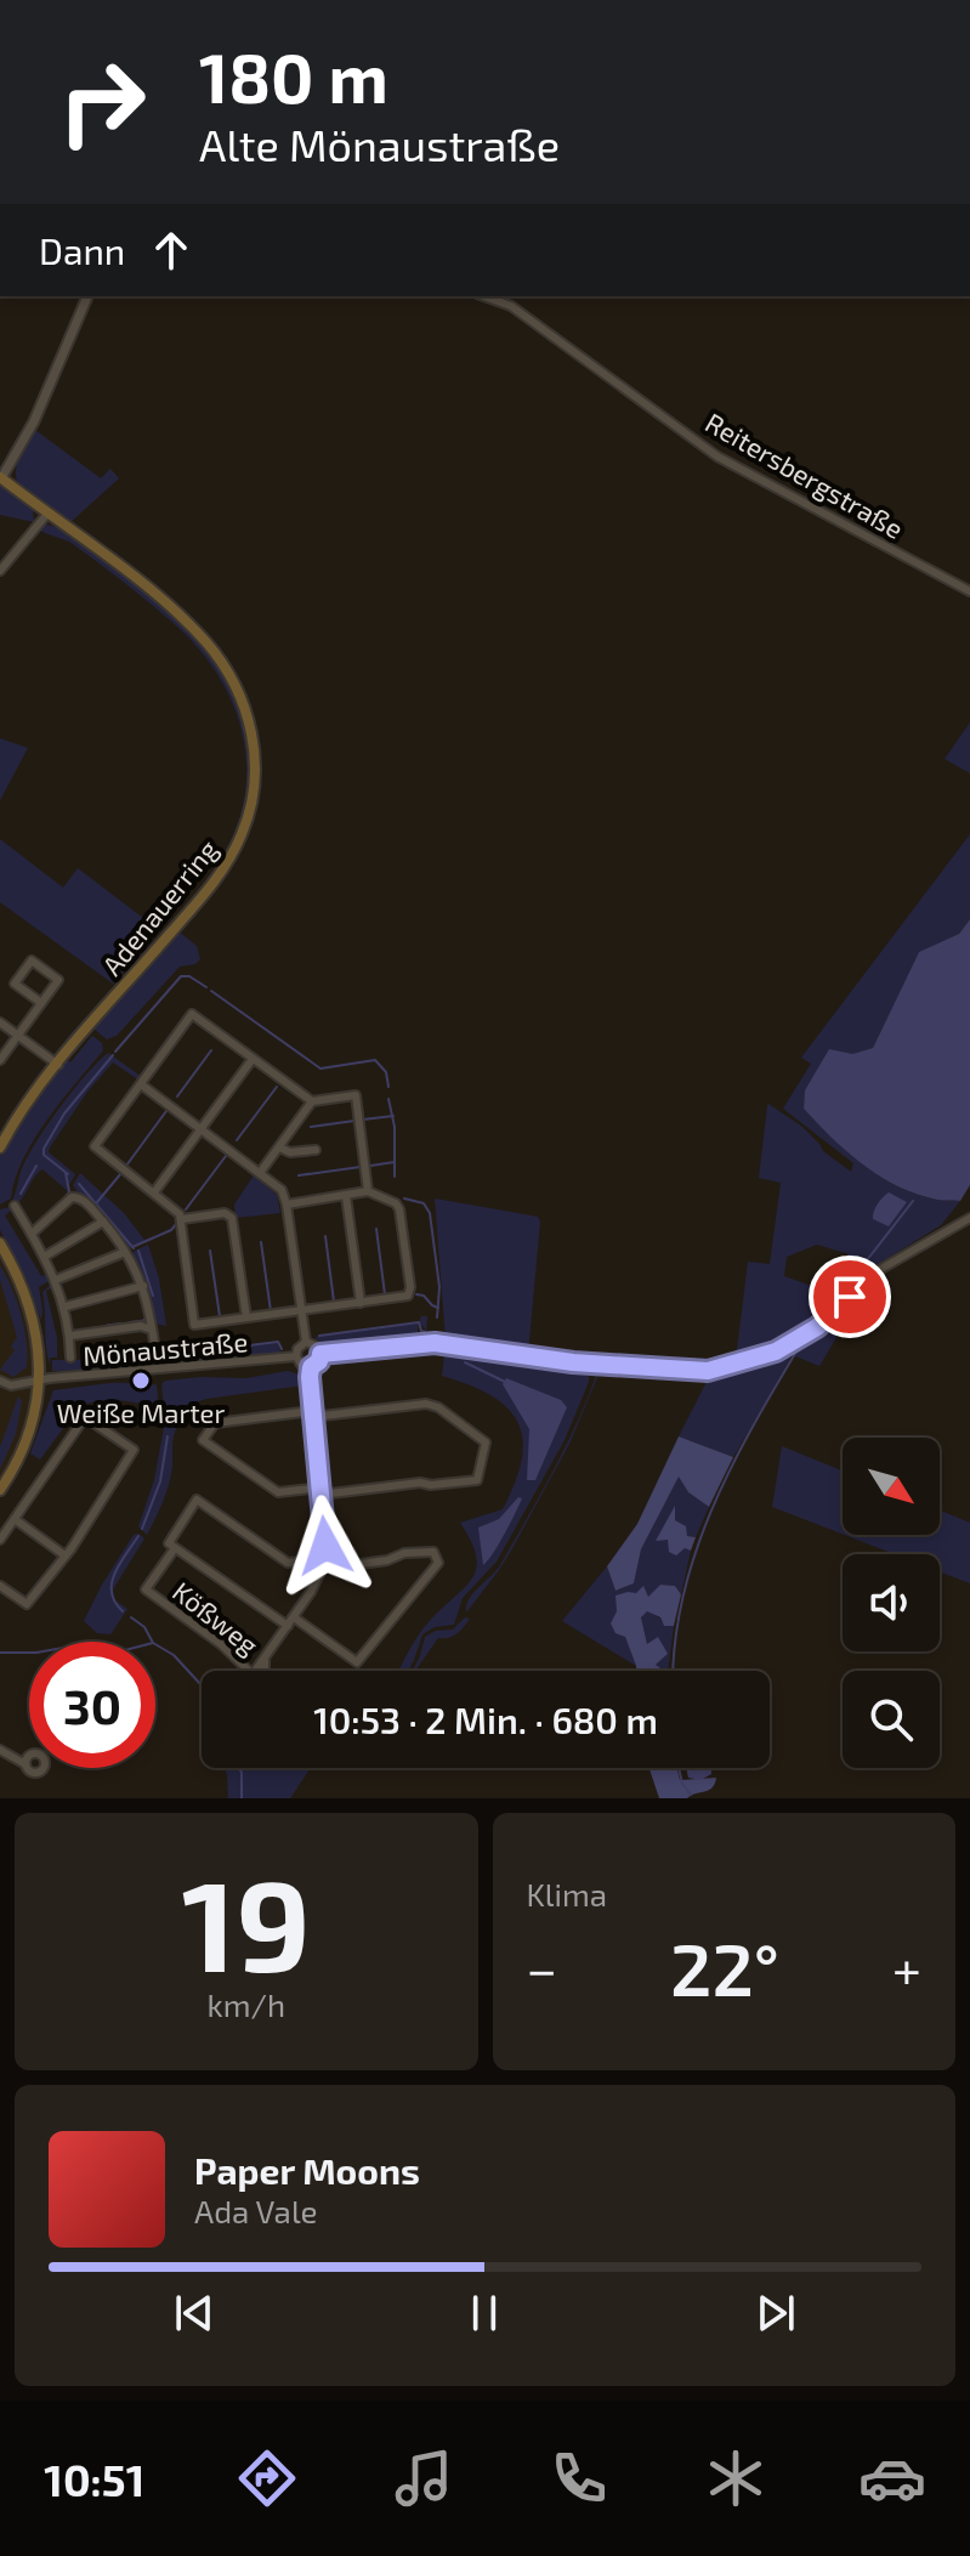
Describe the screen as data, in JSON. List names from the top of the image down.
{
  "streets": {
    "main road": ["Adenauerring"],
    "street": ["Reitersbergstraße", "Mönaustraße", "Kößweg"]
  },
  "places": ["Weiße Marter"],
  "north": "bottom right",
  "page": {
    "turn": ["180 m", "Alte Mönaustraße"],
    "then": "Dann",
    "limit": "30",
    "trip": "10:53 · 2 Min. · 680 m",
    "tile": [
      ["19", "km/h"],
      "Klima"
    ],
    "heat": ["−", "22°", "+"],
    "song": ["Paper Moons", "Ada Vale"],
    "tabs": "10:51"
  }
}
